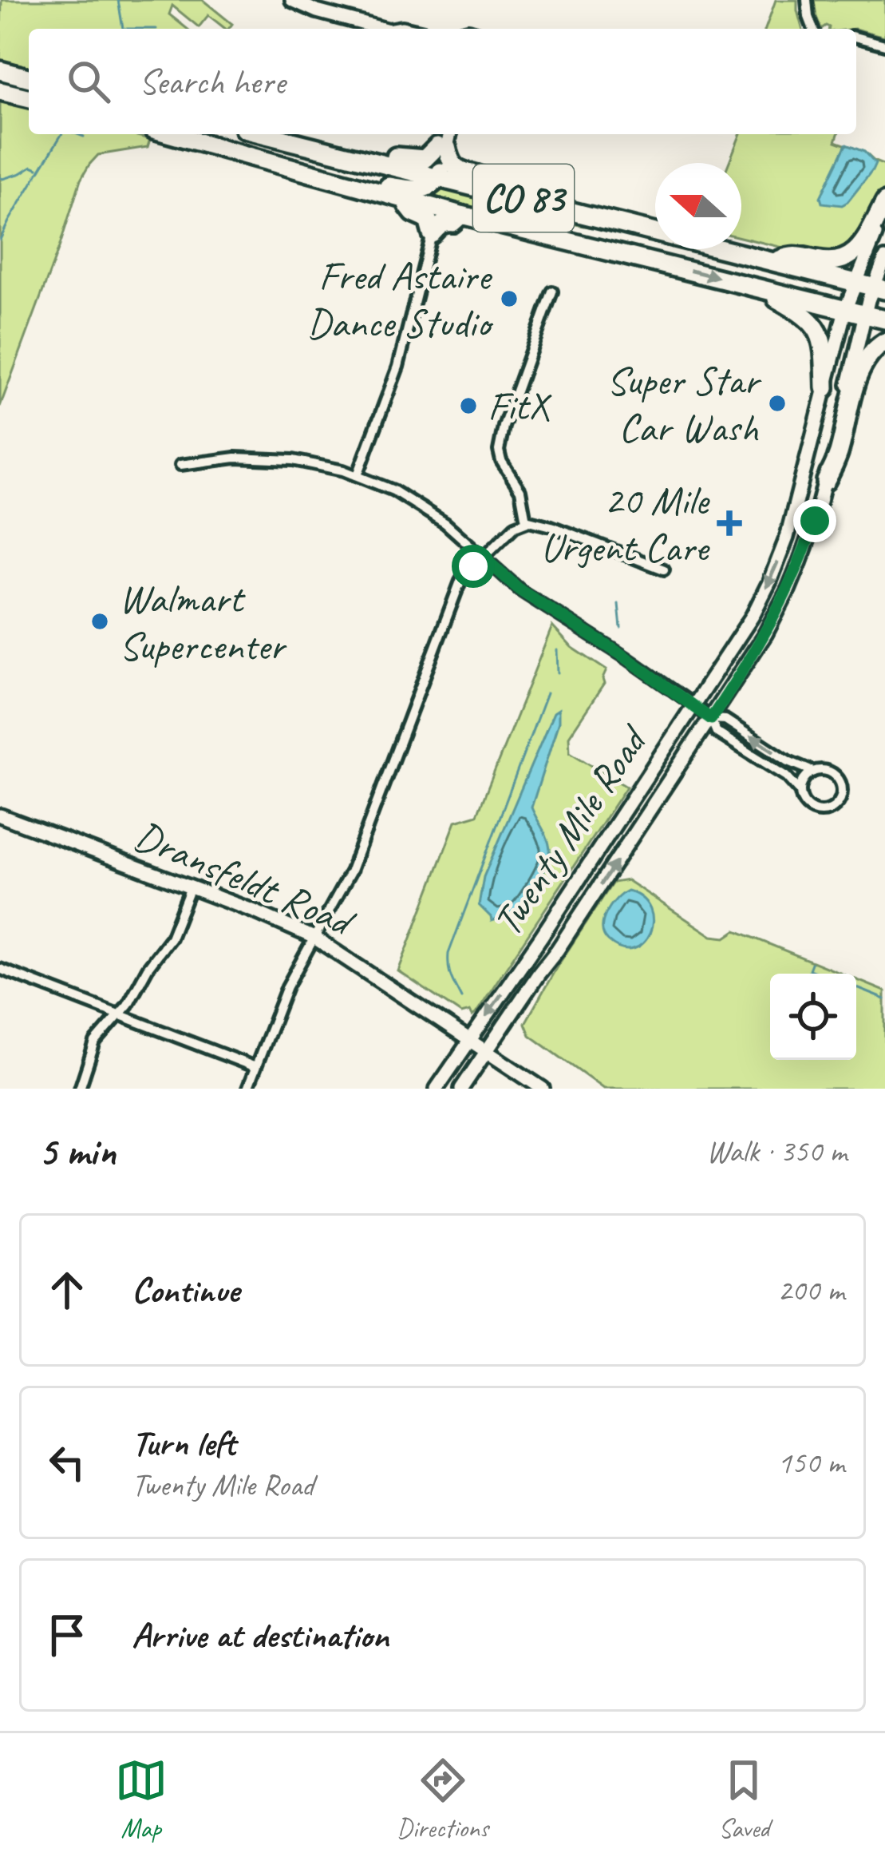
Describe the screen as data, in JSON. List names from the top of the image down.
{
  "streets": {
    "highway": ["CO 83"],
    "main road": ["Twenty Mile Road", "Dransfeldt Road"]
  },
  "crossings": [
    ["CO 83", "Twenty Mile Road"],
    ["Twenty Mile Road", "Dransfeldt Road"]
  ],
  "places": {
    "other": [
      "Fred Astaire Dance Studio",
      "Super Star Car Wash",
      "FitX",
      "Walmart Supercenter"
    ],
    "health": ["20 Mile Urgent Care"]
  },
  "north": "left",
  "page": {
    "search": "Search here",
    "heading": ["5 min", "Walk · 350 m"],
    "list": [
      ["Continue", "200 m"],
      ["Turn left", "Twenty Mile Road", "150 m"],
      "Arrive at destination"
    ],
    "nav": ["Map", "Directions", "Saved"]
  }
}
